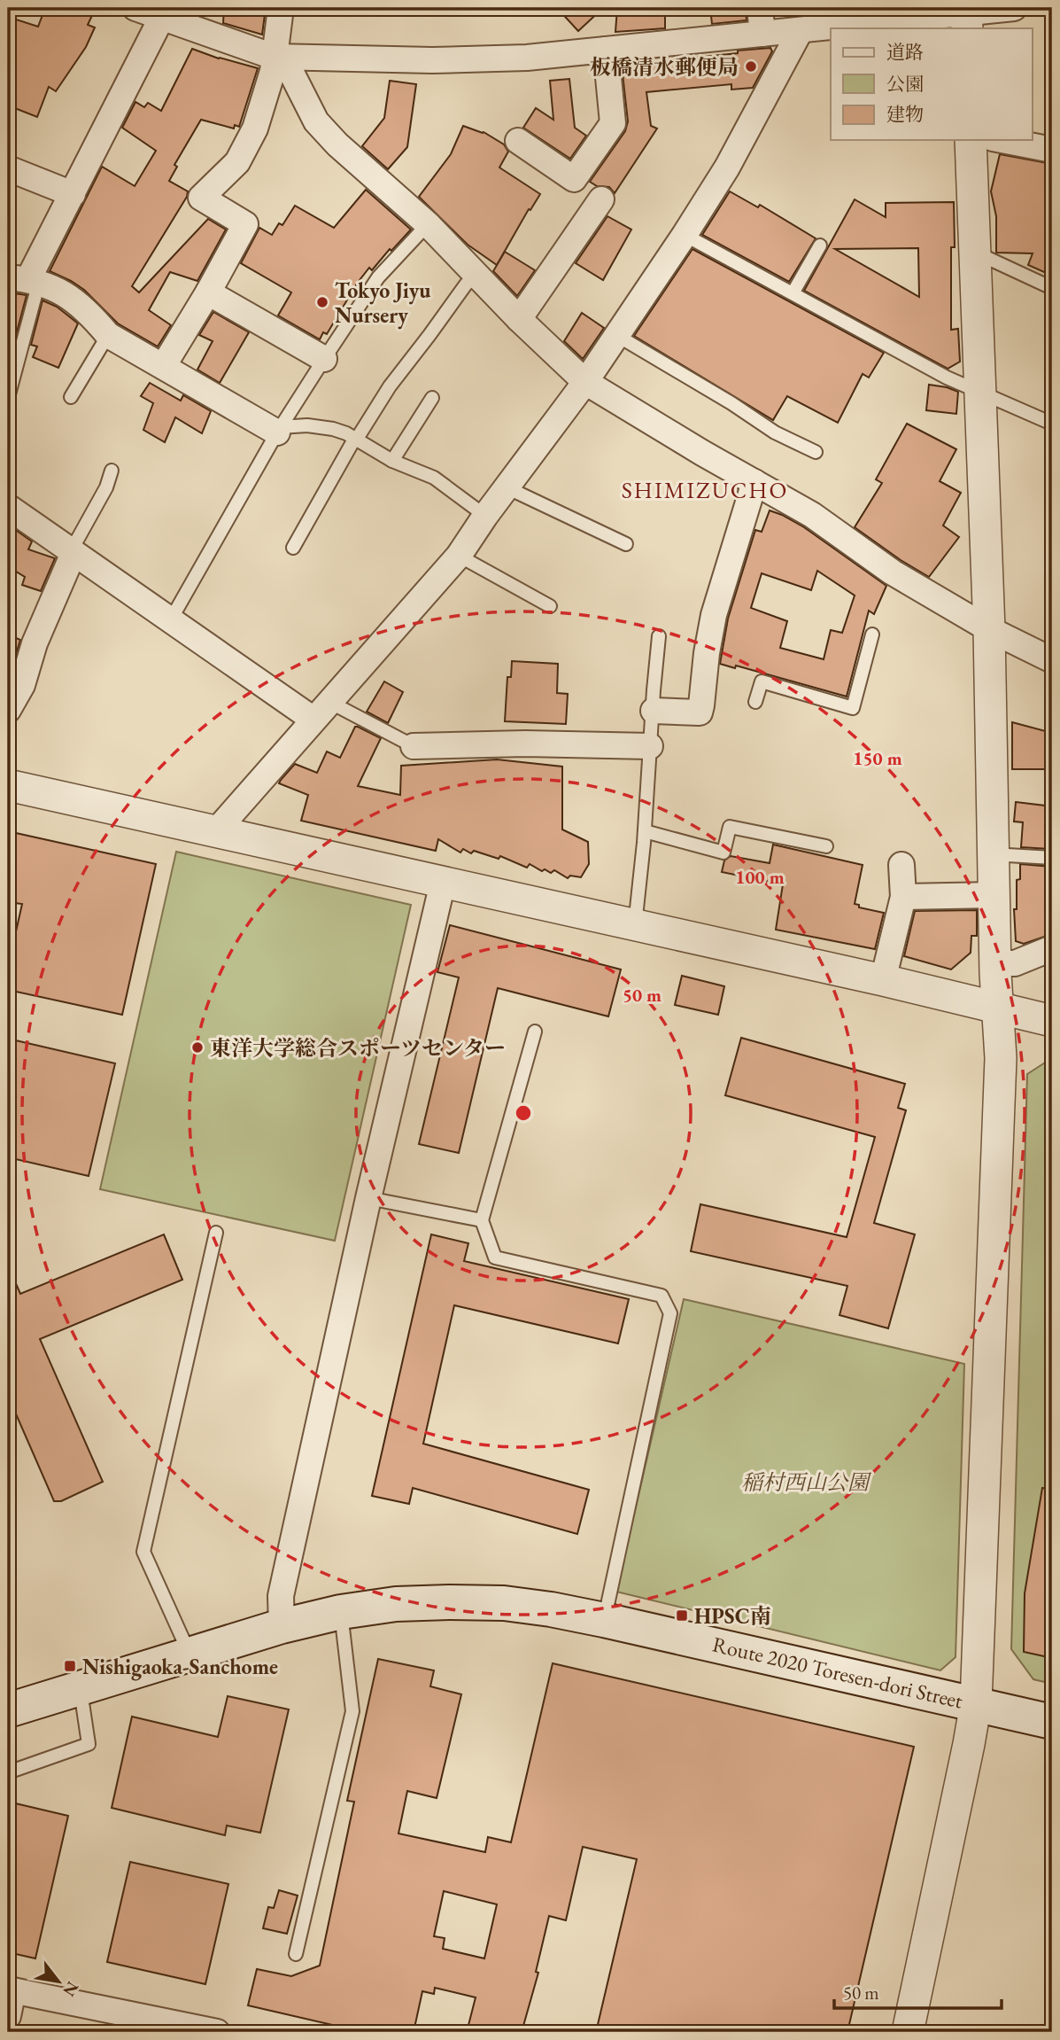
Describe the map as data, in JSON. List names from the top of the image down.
{
  "streets": {
    "main road": ["Route 2020 Toresen-dori Street"]
  },
  "districts": ["SHIMIZUCHO"],
  "parks": ["稲村西山公園"],
  "places": {
    "other": ["板橋清水郵便局", "Tokyo Jiyu Nursery", "東洋大学総合スポーツセンター"],
    "transit": ["HPSC南", "Nishigaoka-Sanchome"]
  },
  "legend": ["道路", "公園", "建物"],
  "scale_bar": "50 m",
  "north": "bottom right",
  "rings": ["150 m", "100 m", "50 m"]
}
